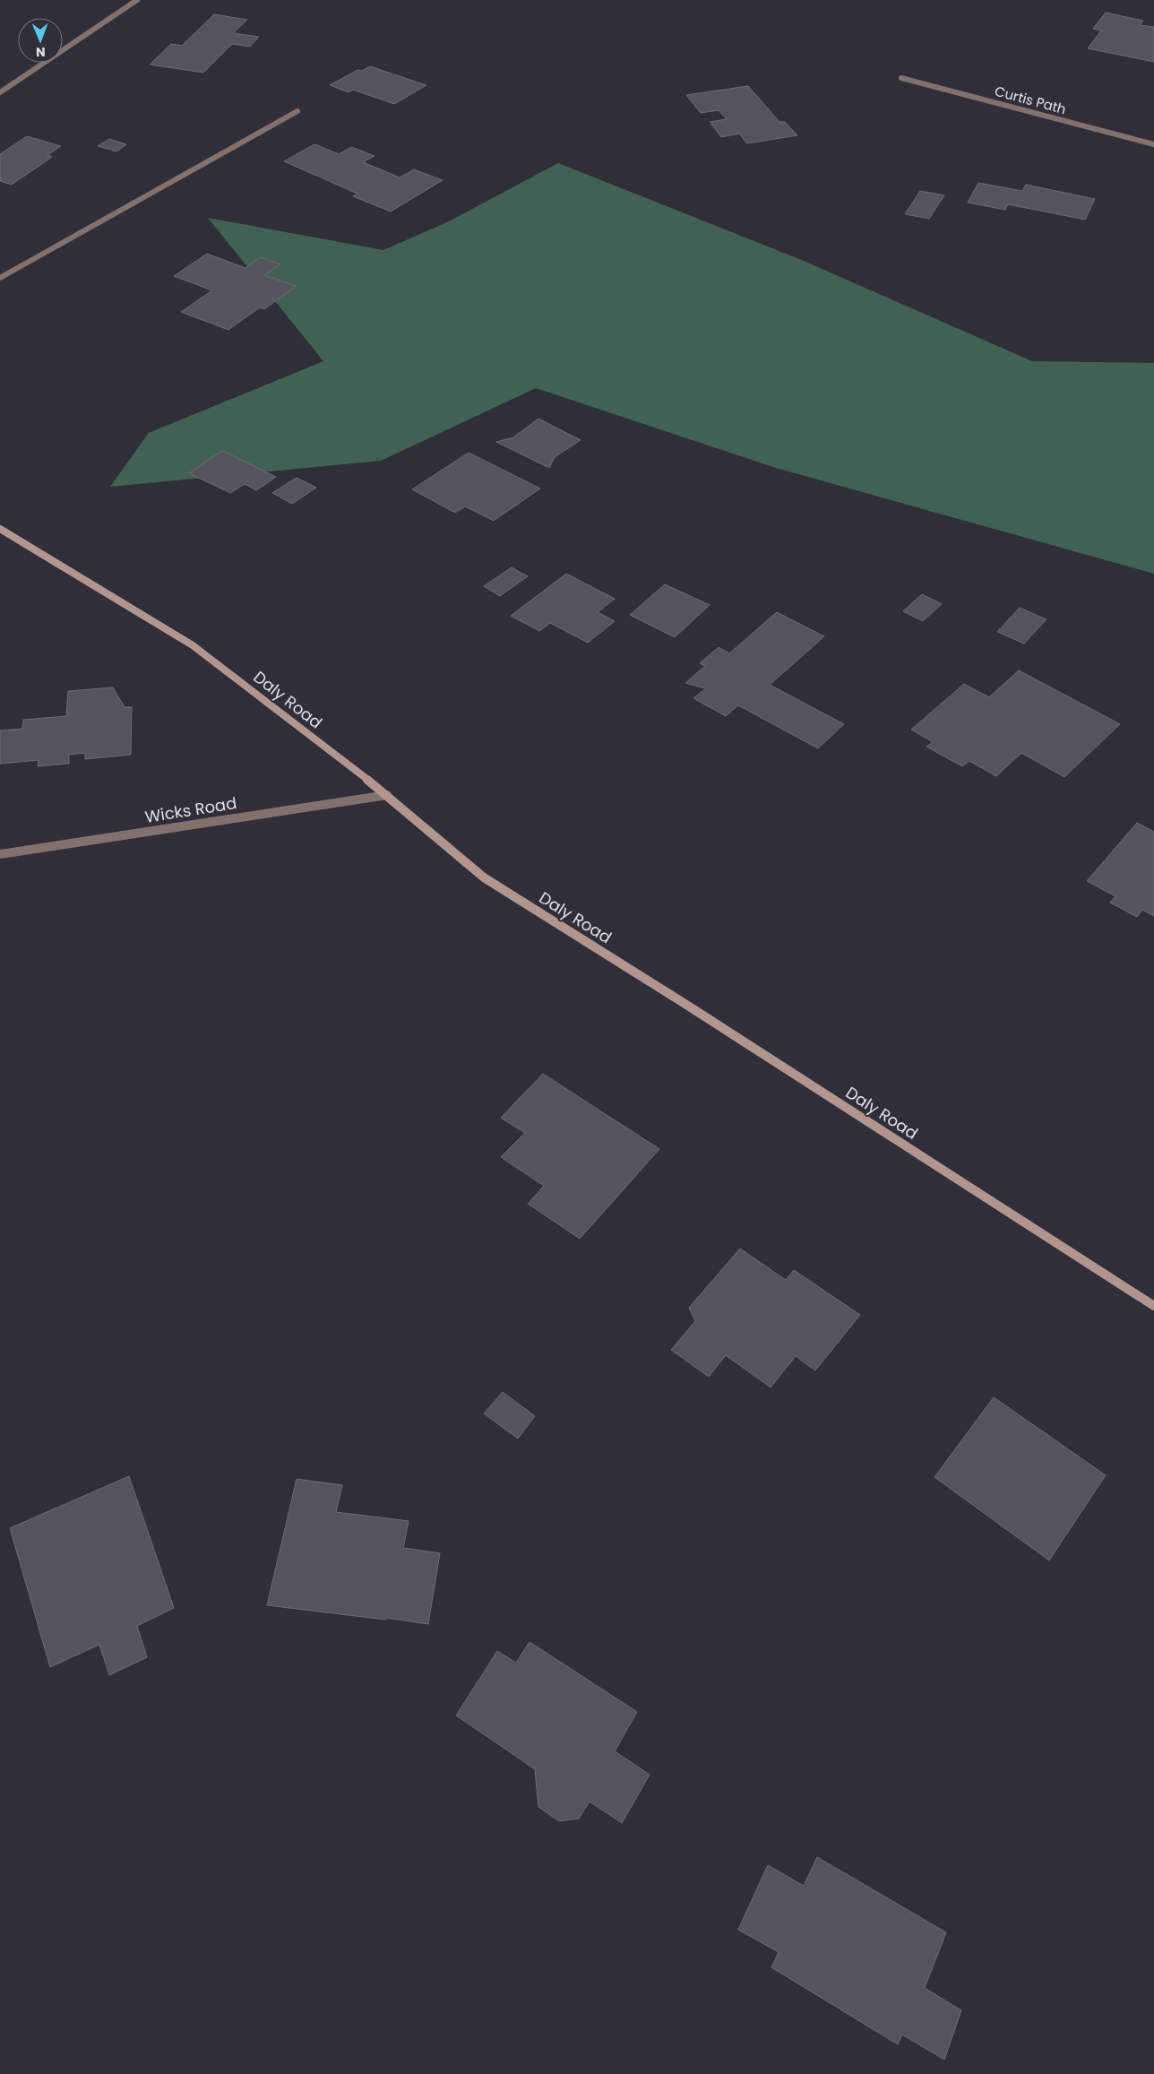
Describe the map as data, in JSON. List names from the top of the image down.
{
  "streets": {
    "street": ["Curtis Path", "Daly Road", "Wicks Road"]
  },
  "crossings": [
    ["Daly Road", "Wicks Road"]
  ],
  "north": "bottom"
}
